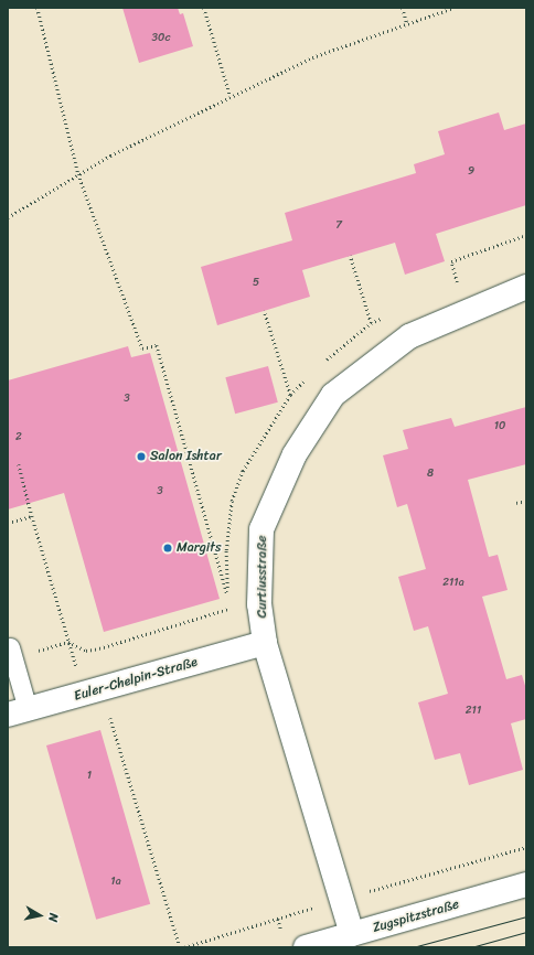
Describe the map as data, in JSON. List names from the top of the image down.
{
  "streets": {
    "street": ["Curtiusstraße", "Euler-Chelpin-Straße", "Zugspitzstraße"]
  },
  "crossings": [
    ["Curtiusstraße", "Euler-Chelpin-Straße"],
    ["Curtiusstraße", "Zugspitzstraße"]
  ],
  "places": ["Salon Ishtar", "Margits"],
  "house_numbers": [
    "30c",
    "9",
    "7",
    "5",
    "3",
    "10",
    "2",
    "8",
    "3",
    "211a",
    "211",
    "1",
    "1a"
  ],
  "north": "right"
}
